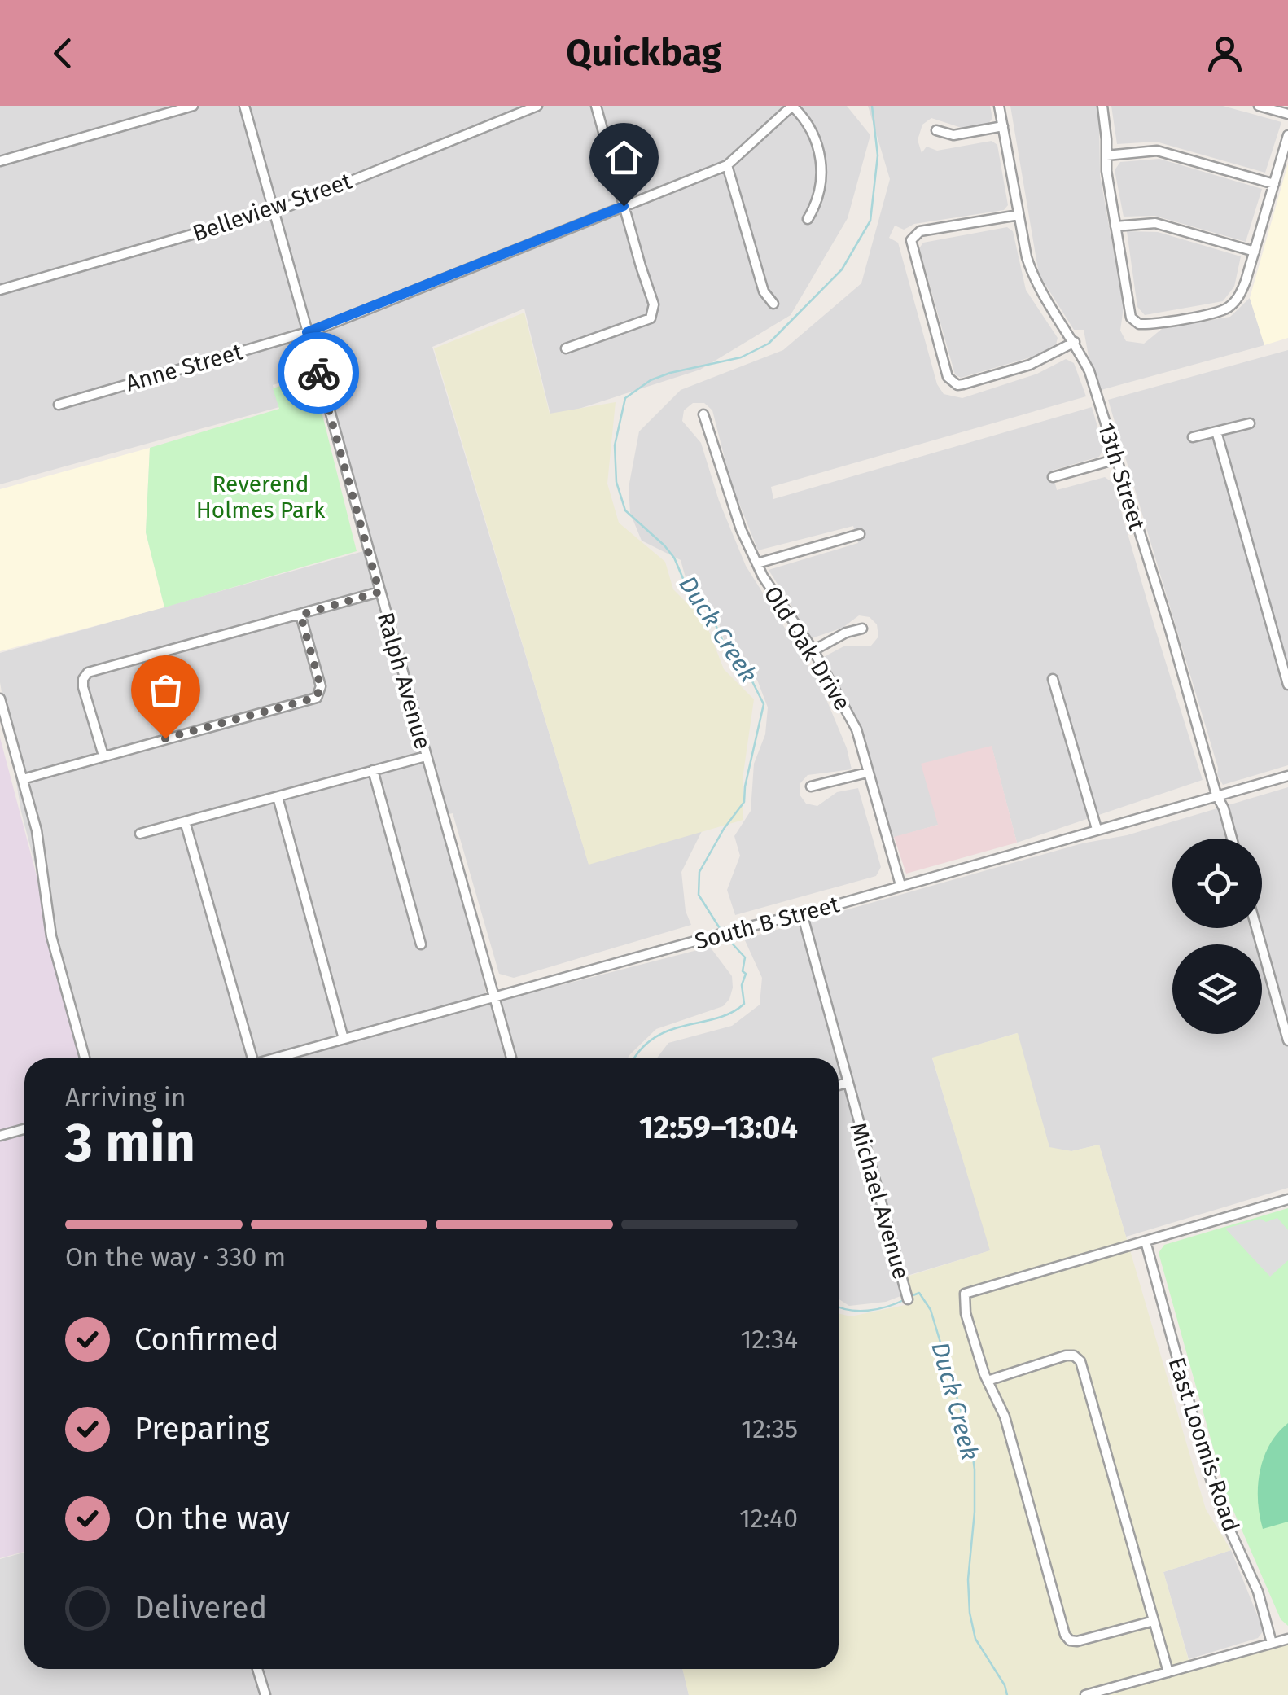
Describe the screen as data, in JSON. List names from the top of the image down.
{
  "streets": {
    "street": [
      "Belleview Street",
      "Anne Street",
      "13th Street",
      "Old Oak Drive",
      "Ralph Avenue",
      "South B Street",
      "Michael Avenue",
      "East Loomis Road"
    ]
  },
  "crossings": [
    ["Belleview Street", "Ralph Avenue"],
    ["Anne Street", "Ralph Avenue"],
    ["13th Street", "South B Street"],
    ["Old Oak Drive", "South B Street"],
    ["Ralph Avenue", "South B Street"],
    ["South B Street", "Michael Avenue"]
  ],
  "water": ["Duck Creek"],
  "parks": ["Reverend Holmes Park"],
  "page": {
    "header": "Quickbag",
    "heading": ["3 min", "Arriving in", "12:59–13:04"],
    "bar": "On the way · 330 m",
    "list": [
      ["Confirmed", "12:34"],
      ["Preparing", "12:35"],
      ["On the way", "12:40"],
      "Delivered"
    ]
  }
}
